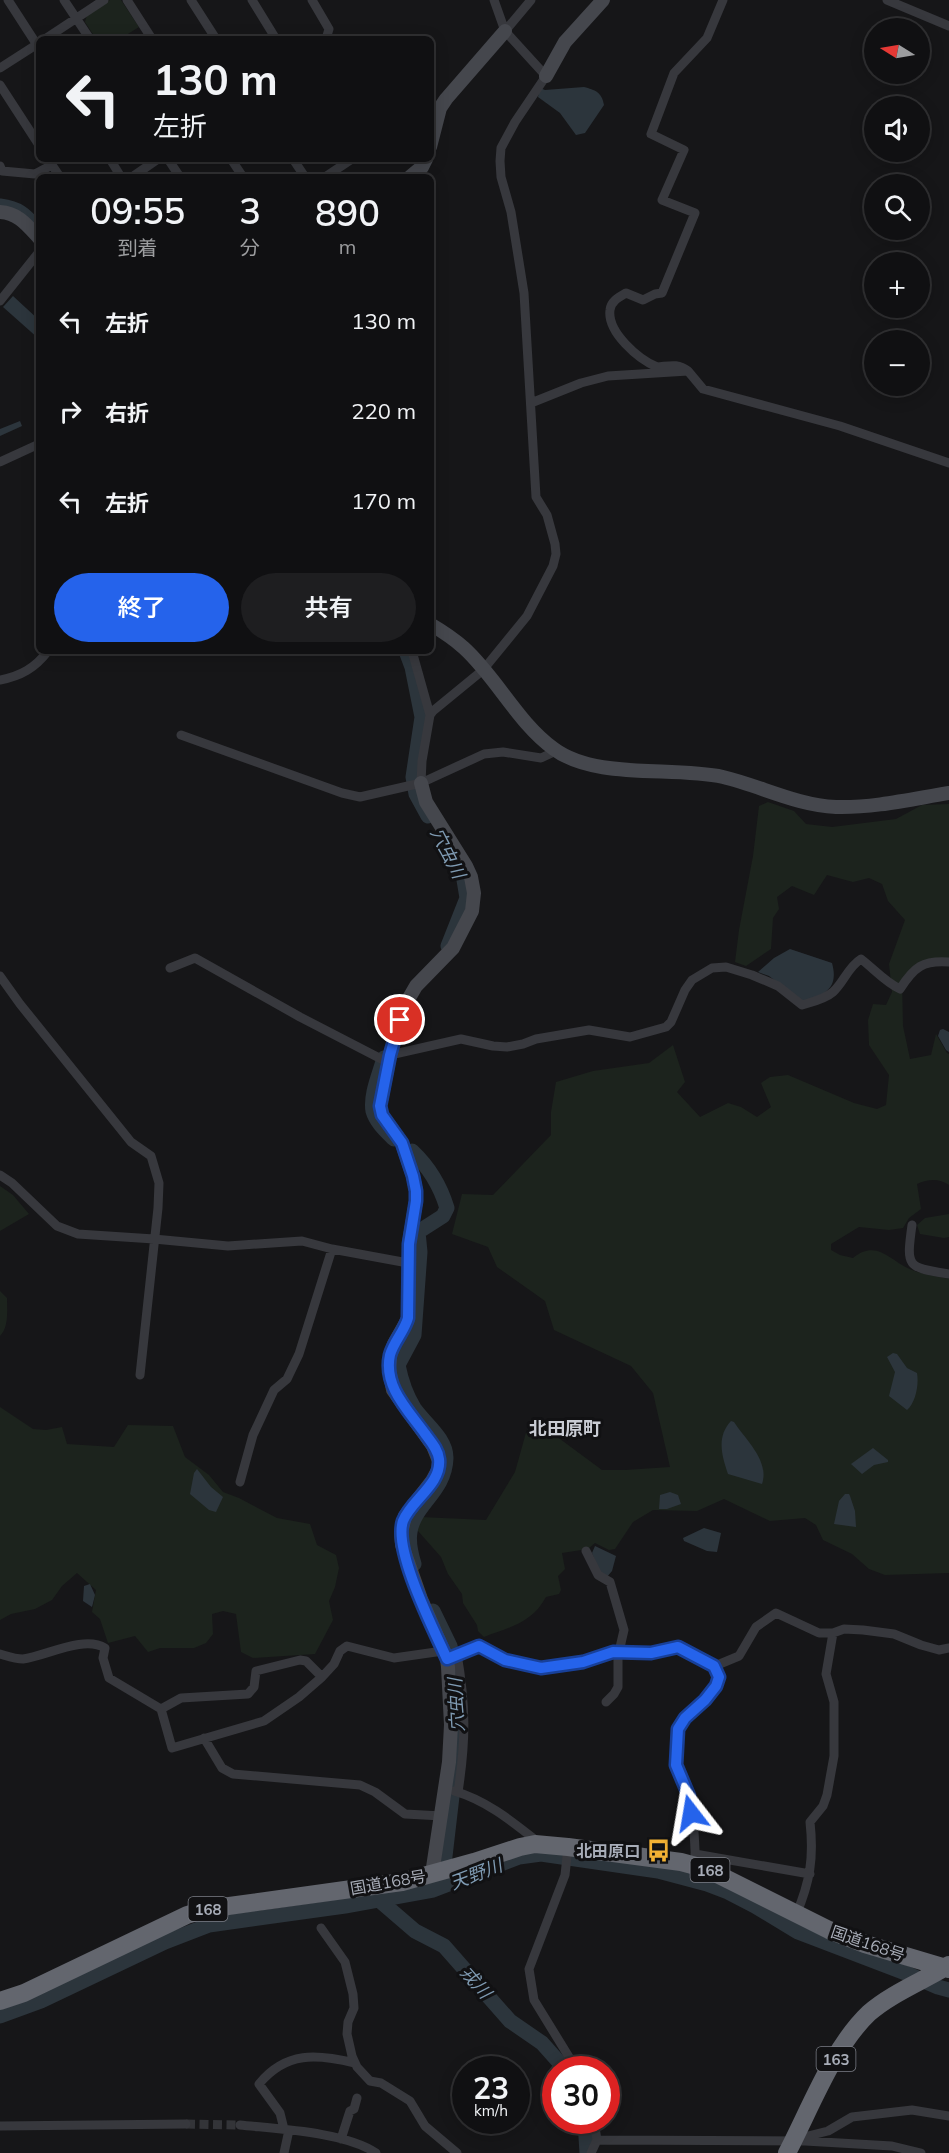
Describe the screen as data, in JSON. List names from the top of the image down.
{
  "streets": {
    "highway": ["168", "国道168号", "163"]
  },
  "crossings": [
    ["国道168号", "163"]
  ],
  "districts": ["北田原町"],
  "water": ["穴虫川", "天野川", "戎川"],
  "places": {
    "bus stop": ["北田原口"]
  },
  "north": "left",
  "page": {
    "map_buttons": ["+", "−"],
    "turn": ["130 m", "左折"],
    "eta": [
      "09:55",
      "到着",
      "3",
      "分",
      "890",
      "m"
    ],
    "list": [
      {
        "name": "左折",
        "value": "130 m"
      },
      {
        "name": "右折",
        "value": "220 m"
      },
      {
        "name": "左折",
        "value": "170 m"
      }
    ],
    "buttons": ["終了", "共有"],
    "speed": "23 km/h",
    "limit": "30"
  }
}
